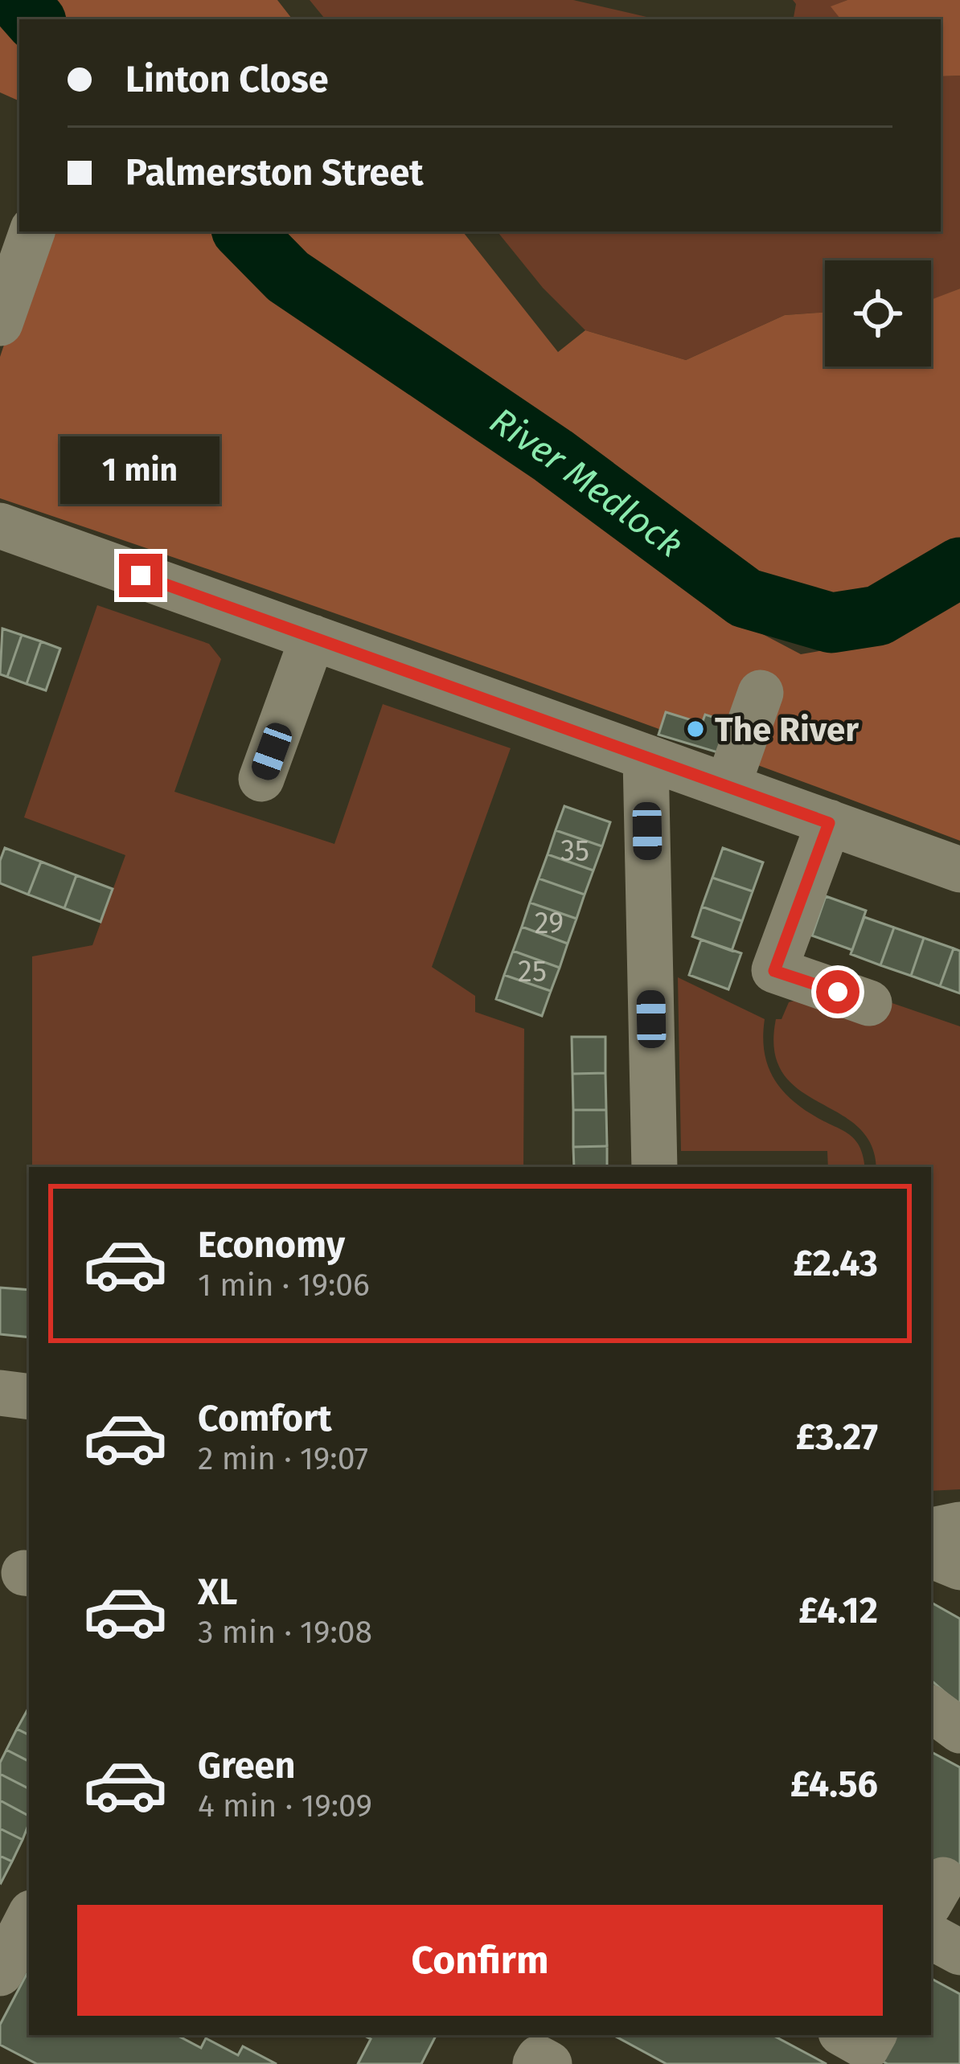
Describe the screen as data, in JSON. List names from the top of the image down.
{
  "water": ["River Medlock"],
  "places": ["The River"],
  "house_numbers": ["35", "29", "25"],
  "page": {
    "banner": ["Linton Close", "Palmerston Street"],
    "bubble": "1 min",
    "list": [
      {
        "name": "Economy",
        "note": "1 min · 19:06",
        "value": "£2.43"
      },
      {
        "name": "Comfort",
        "note": "2 min · 19:07",
        "value": "£3.27"
      },
      {
        "name": "XL",
        "note": "3 min · 19:08",
        "value": "£4.12"
      },
      {
        "name": "Green",
        "note": "4 min · 19:09",
        "value": "£4.56"
      }
    ],
    "buttons": "Confirm"
  }
}
